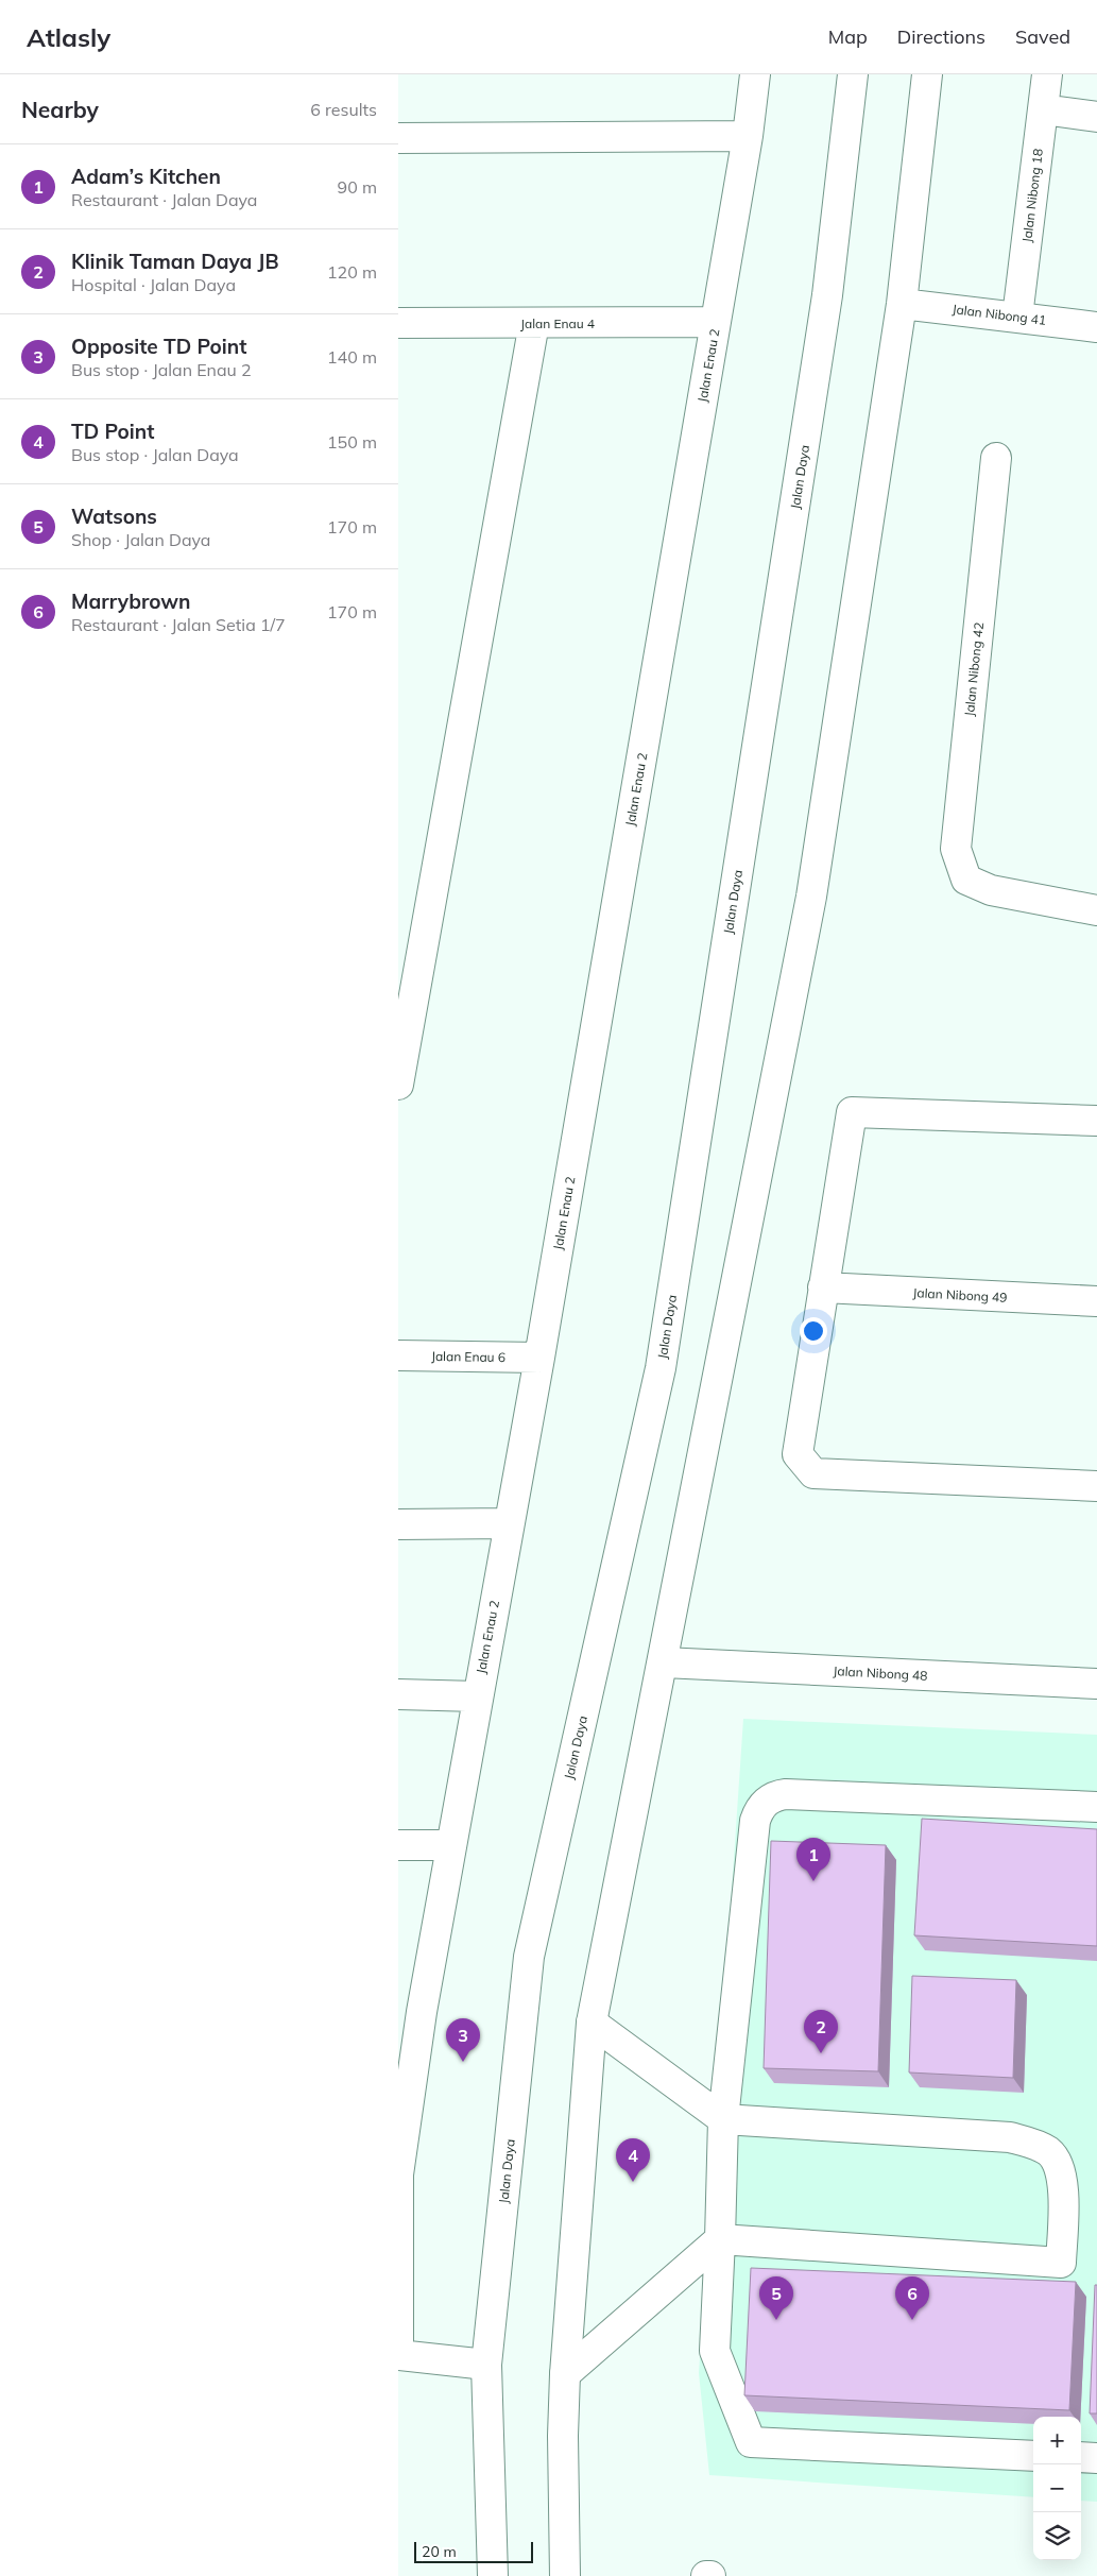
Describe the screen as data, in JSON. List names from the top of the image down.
{
  "streets": {
    "main road": [
      "Jalan Nibong 18",
      "Jalan Nibong 41",
      "Jalan Enau 4",
      "Jalan Enau 2",
      "Jalan Daya",
      "Jalan Nibong 42",
      "Jalan Nibong 49",
      "Jalan Enau 6",
      "Jalan Nibong 48"
    ]
  },
  "crossings": [
    ["Jalan Nibong 18", "Jalan Nibong 41"],
    ["Jalan Enau 4", "Jalan Enau 2"],
    ["Jalan Enau 2", "Jalan Enau 6"]
  ],
  "scale_bar": "20 m",
  "page": {
    "header": "Atlasly",
    "nav": ["Map", "Directions", "Saved"],
    "heading": ["Nearby", "6 results"],
    "list": [
      {
        "mark": "1",
        "name": "Adam’s Kitchen",
        "note": "Restaurant · Jalan Daya",
        "value": "90 m"
      },
      {
        "mark": "2",
        "name": "Klinik Taman Daya JB",
        "note": "Hospital · Jalan Daya",
        "value": "120 m"
      },
      {
        "mark": "3",
        "name": "Opposite TD Point",
        "note": "Bus stop · Jalan Enau 2",
        "value": "140 m"
      },
      {
        "mark": "4",
        "name": "TD Point",
        "note": "Bus stop · Jalan Daya",
        "value": "150 m"
      },
      {
        "mark": "5",
        "name": "Watsons",
        "note": "Shop · Jalan Daya",
        "value": "170 m"
      },
      {
        "mark": "6",
        "name": "Marrybrown",
        "note": "Restaurant · Jalan Setia 1/7",
        "value": "170 m"
      }
    ],
    "pins": [
      "1",
      "2",
      "3",
      "4",
      "5",
      "6"
    ],
    "map_buttons": ["+", "−"],
    "scale": "20 m"
  }
}
